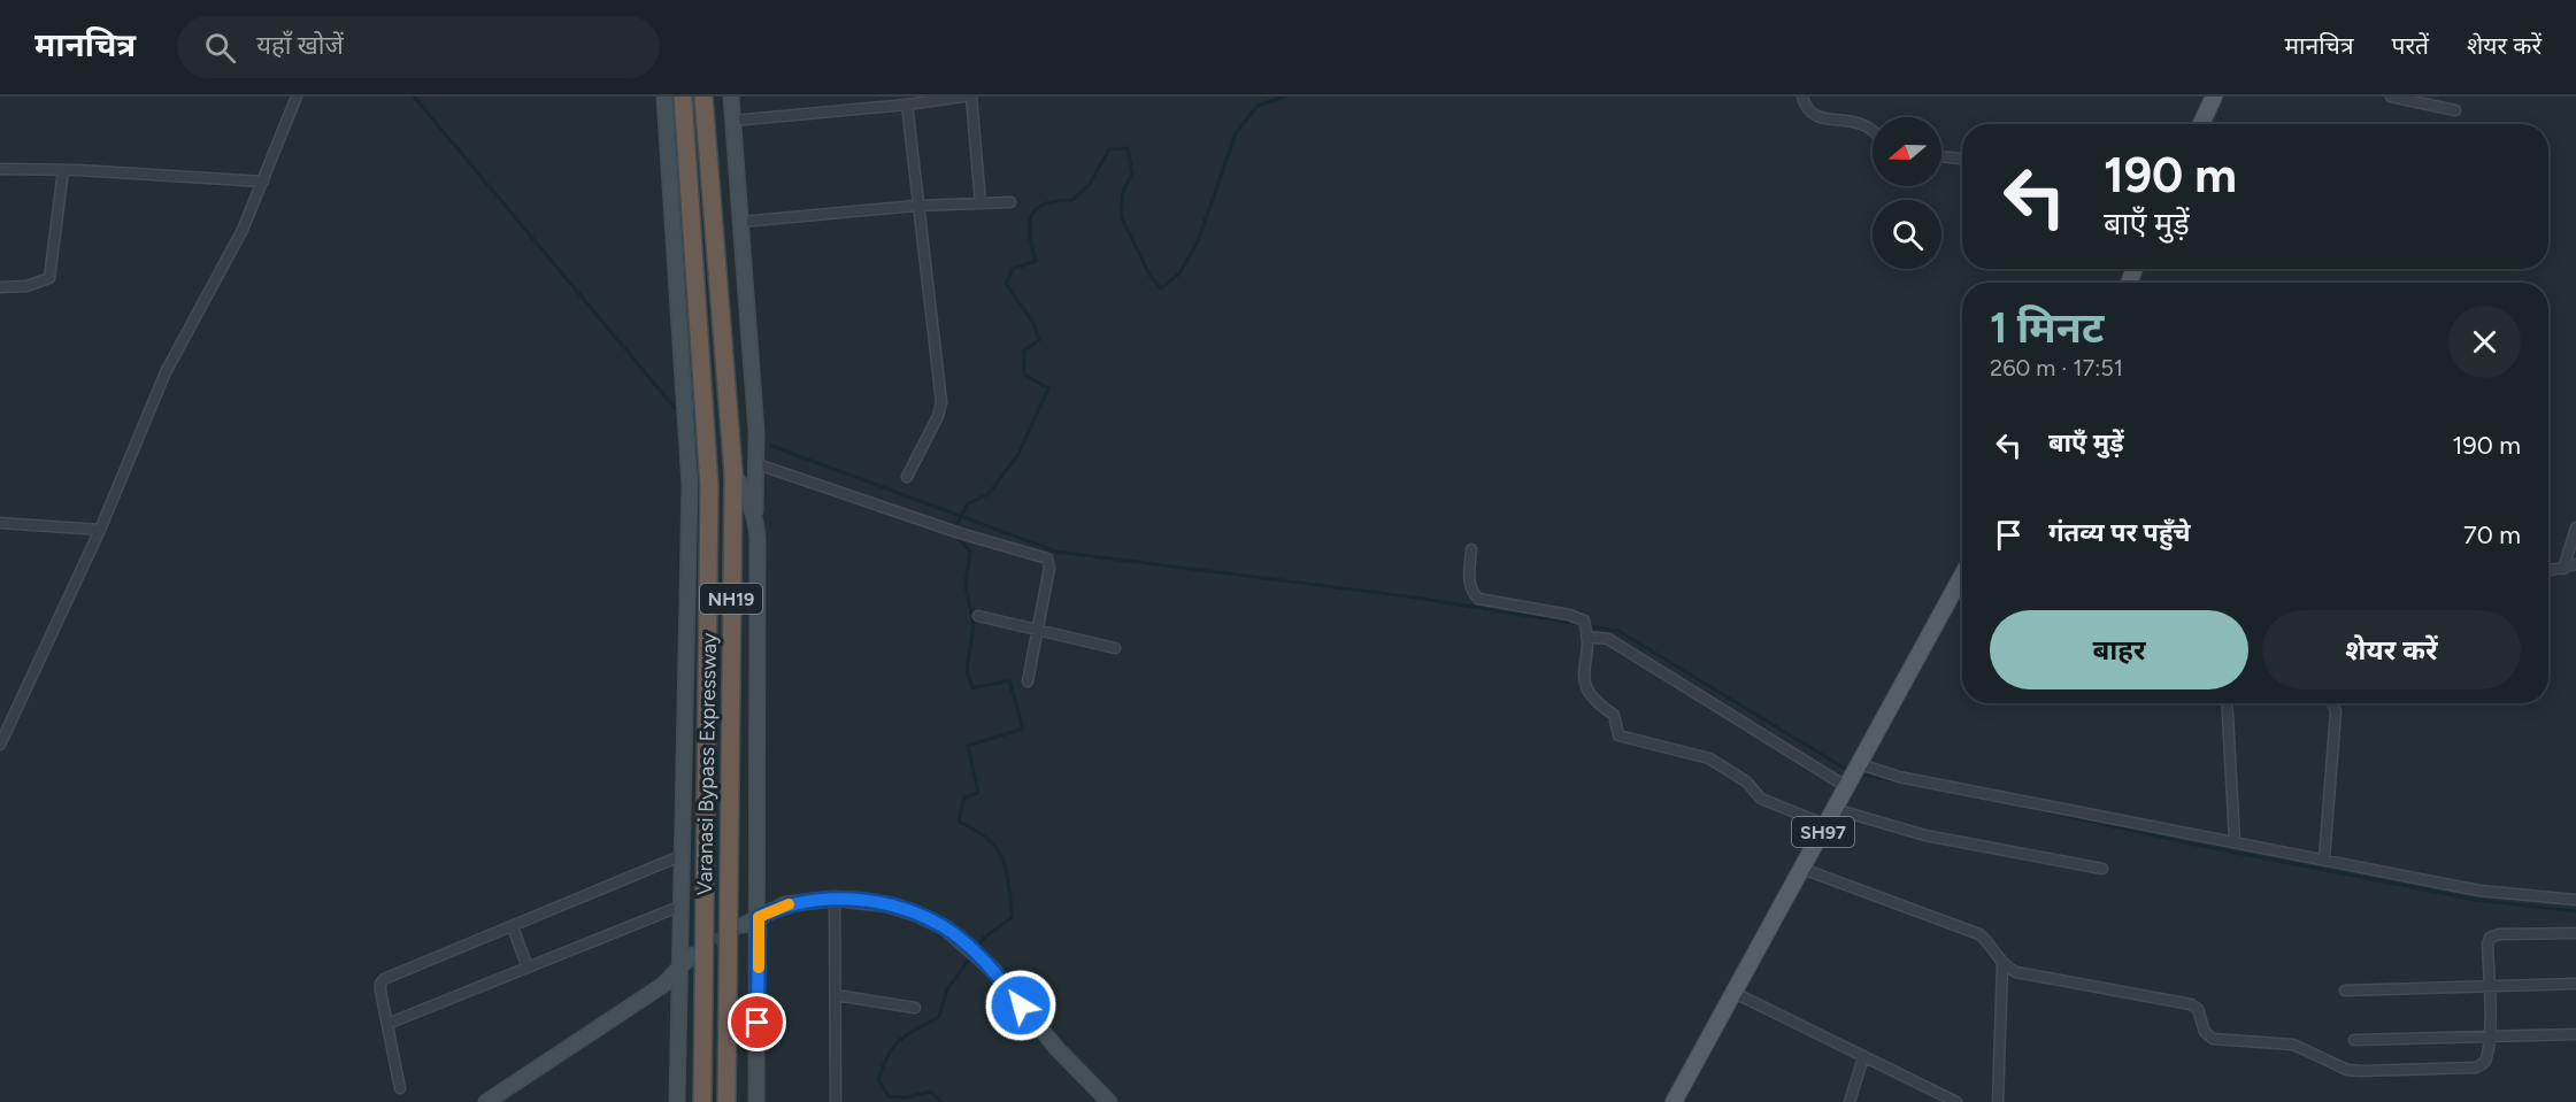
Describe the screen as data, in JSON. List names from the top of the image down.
{
  "streets": {
    "highway": ["NH19", "Varanasi Bypass Expressway"],
    "main road": ["SH97"]
  },
  "north": "left",
  "page": {
    "header": "मानचित्र",
    "search": "यहाँ खोजें",
    "nav": ["मानचित्र", "परतें", "शेयर करें"],
    "turn": ["190 m", "बाएँ मुड़ें"],
    "heading": ["1 मिनट", "260 m · 17:51"],
    "list": [
      {
        "name": "बाएँ मुड़ें",
        "value": "190 m"
      },
      {
        "name": "गंतव्य पर पहुँचे",
        "value": "70 m"
      }
    ],
    "buttons": ["बाहर", "शेयर करें"]
  }
}
